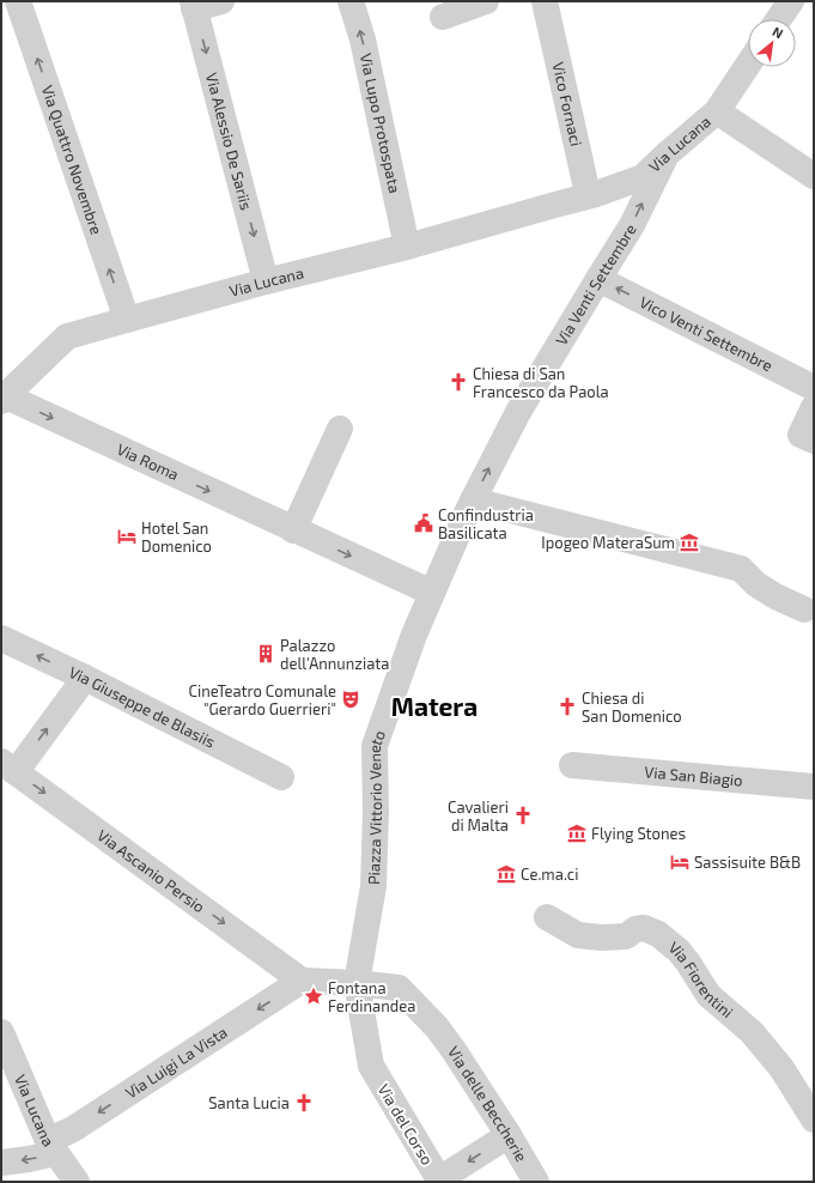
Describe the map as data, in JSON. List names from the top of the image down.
{
  "streets": {
    "street": [
      "Vico Fornaci",
      "Via Lupo Protospata",
      "Via Alessio De Sariis",
      "Via Lucana",
      "Via Quattro Novembre",
      "Via Venti Settembre",
      "Vico Venti Settembre",
      "Via Roma",
      "Via Giuseppe de Blasiis",
      "Via San Biagio",
      "Piazza Vittorio Veneto",
      "Via Ascanio Persio",
      "Via Fiorentini",
      "Via Luigi La Vista",
      "Via delle Beccherie",
      "Via del Corso"
    ]
  },
  "crossings": [
    ["Via Lupo Protospata", "Via Lucana"],
    ["Via Alessio De Sariis", "Via Lucana"],
    ["Via Lucana", "Via Quattro Novembre"],
    ["Via Lucana", "Via Venti Settembre"],
    ["Via Lucana", "Via Roma"],
    ["Via Lucana", "Via Luigi La Vista"],
    ["Via Venti Settembre", "Vico Venti Settembre"],
    ["Via Venti Settembre", "Via Roma"],
    ["Via Venti Settembre", "Piazza Vittorio Veneto"],
    ["Via Roma", "Piazza Vittorio Veneto"],
    ["Piazza Vittorio Veneto", "Via delle Beccherie"],
    ["Piazza Vittorio Veneto", "Via del Corso"],
    ["Via Ascanio Persio", "Via Luigi La Vista"]
  ],
  "one_way": [
    "Via Lupo Protospata",
    "Via Alessio De Sariis",
    "Via Quattro Novembre",
    "Via Venti Settembre",
    "Via Roma",
    "Via Ascanio Persio",
    "Via Luigi La Vista"
  ],
  "districts": ["Matera"],
  "places": {
    "church": [
      "Chiesa di San Francesco da Paola",
      "Chiesa di San Domenico",
      "Cavalieri di Malta",
      "Santa Lucia"
    ],
    "public building": ["Confindustria Basilicata"],
    "hotel": ["Hotel San Domenico", "Sassisuite B&B"],
    "museum": ["Ipogeo MateraSum", "Flying Stones", "Ce.ma.ci"],
    "building": ["Palazzo dell'Annunziata"],
    "theatre": ["CineTeatro Comunale \"Gerardo Guerrieri\""],
    "place": ["Fontana Ferdinandea"]
  },
  "north": "top right"
}
